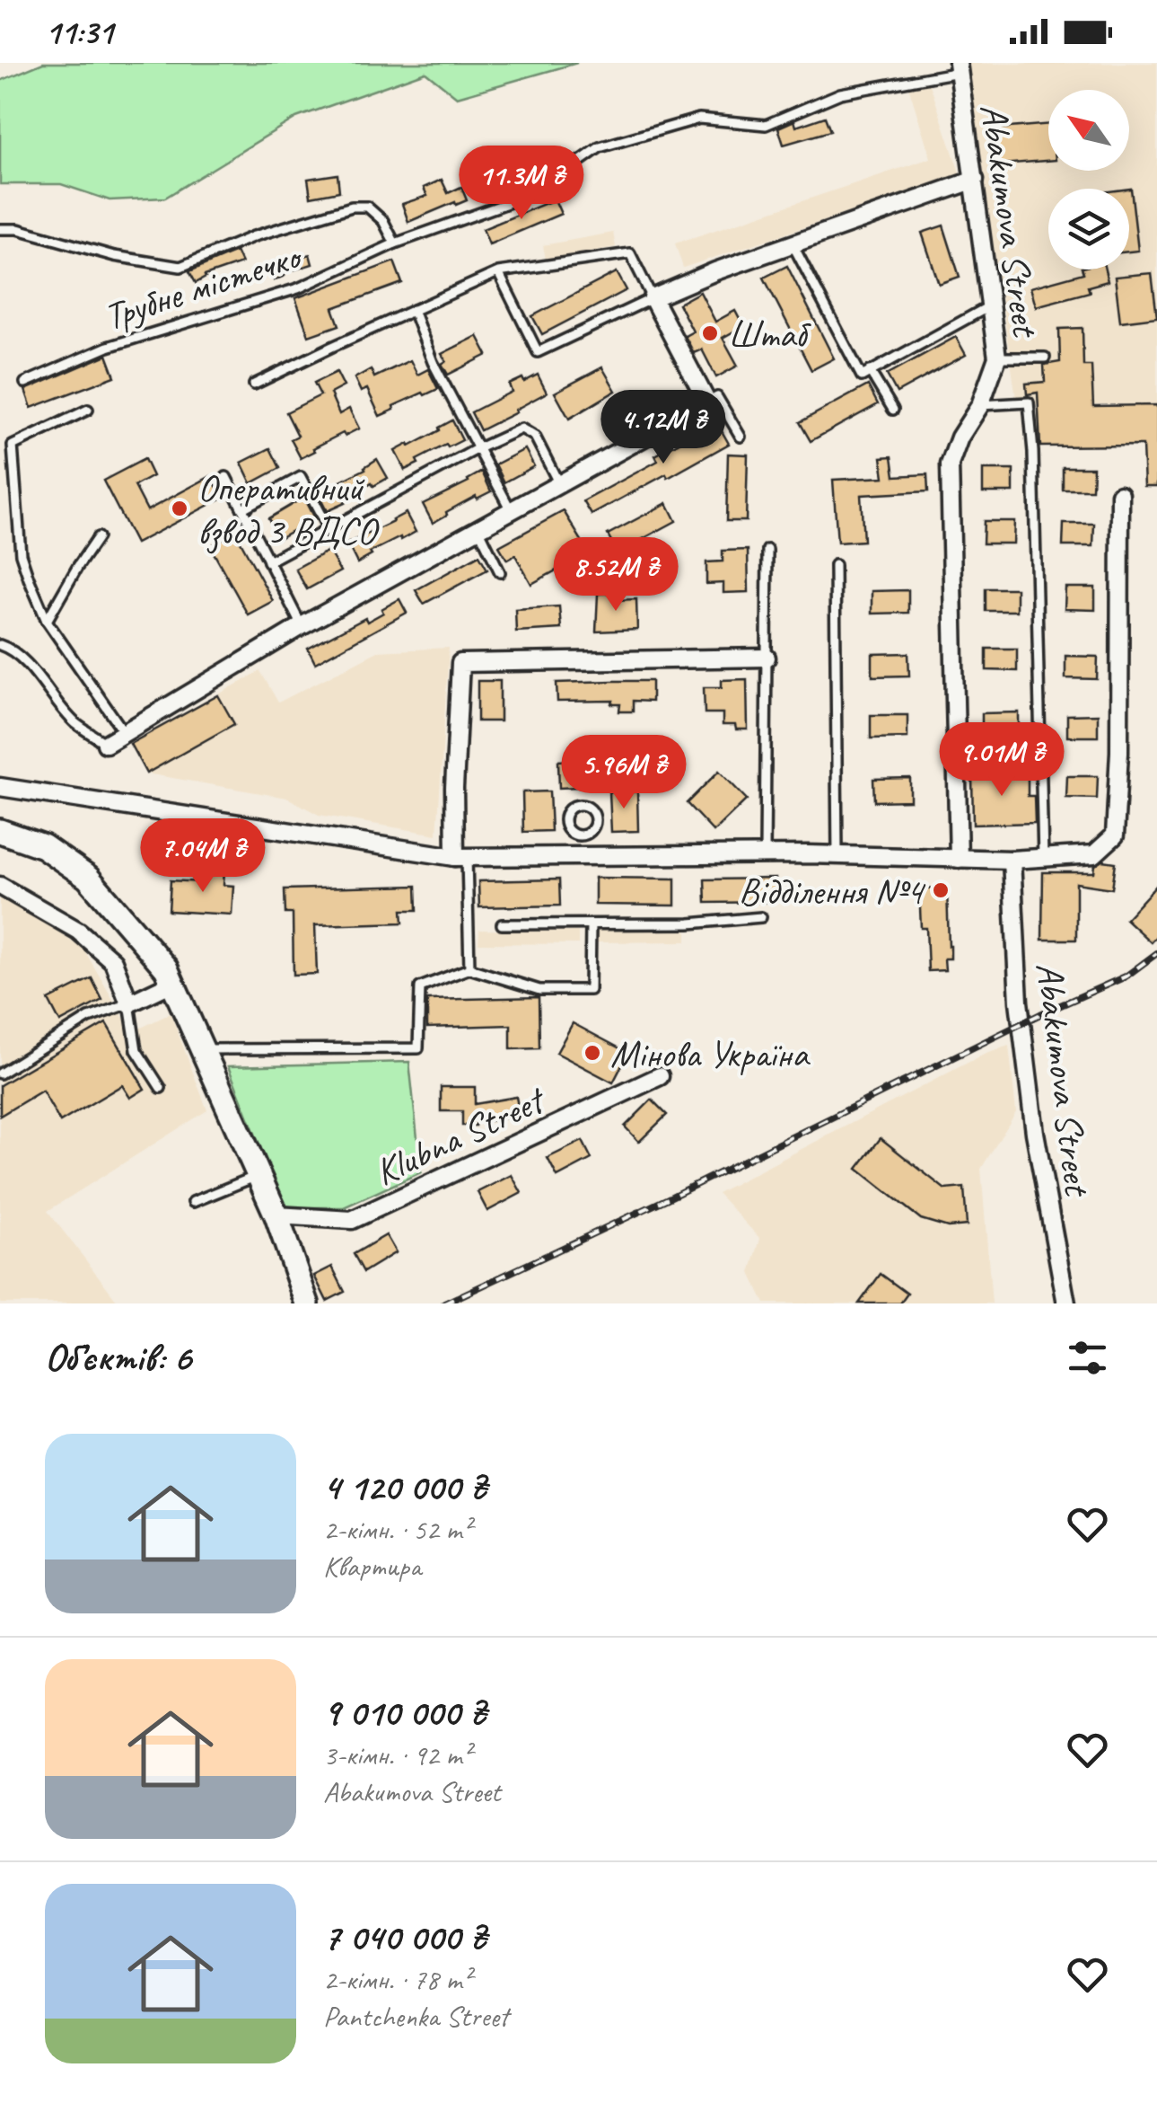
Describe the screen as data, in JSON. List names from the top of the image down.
{
  "streets": {
    "street": ["Abakumova Street", "Klubna Street"],
    "lane": ["Трубне містечко"]
  },
  "crossings": [
    ["Abakumova Street", "Трубне містечко"]
  ],
  "places": [
    "Штаб",
    "Оперативний взвод 3 ВДСО",
    "Відділення №4",
    "Мінова Україна"
  ],
  "north": "top left",
  "page": {
    "status": "11:31",
    "price": [
      "11.3M ₴",
      "4.12M ₴",
      "8.52M ₴",
      "9.01M ₴",
      "5.96M ₴",
      "7.04M ₴"
    ],
    "heading": "Об’єктів: 6",
    "list": [
      {
        "name": "4 120 000 ₴",
        "note": "2-кімн. · 52 m² · Квартира"
      },
      {
        "name": "9 010 000 ₴",
        "note": "3-кімн. · 92 m² · Abakumova Street"
      },
      {
        "name": "7 040 000 ₴",
        "note": "2-кімн. · 78 m² · Pantchenka Street"
      }
    ]
  }
}
